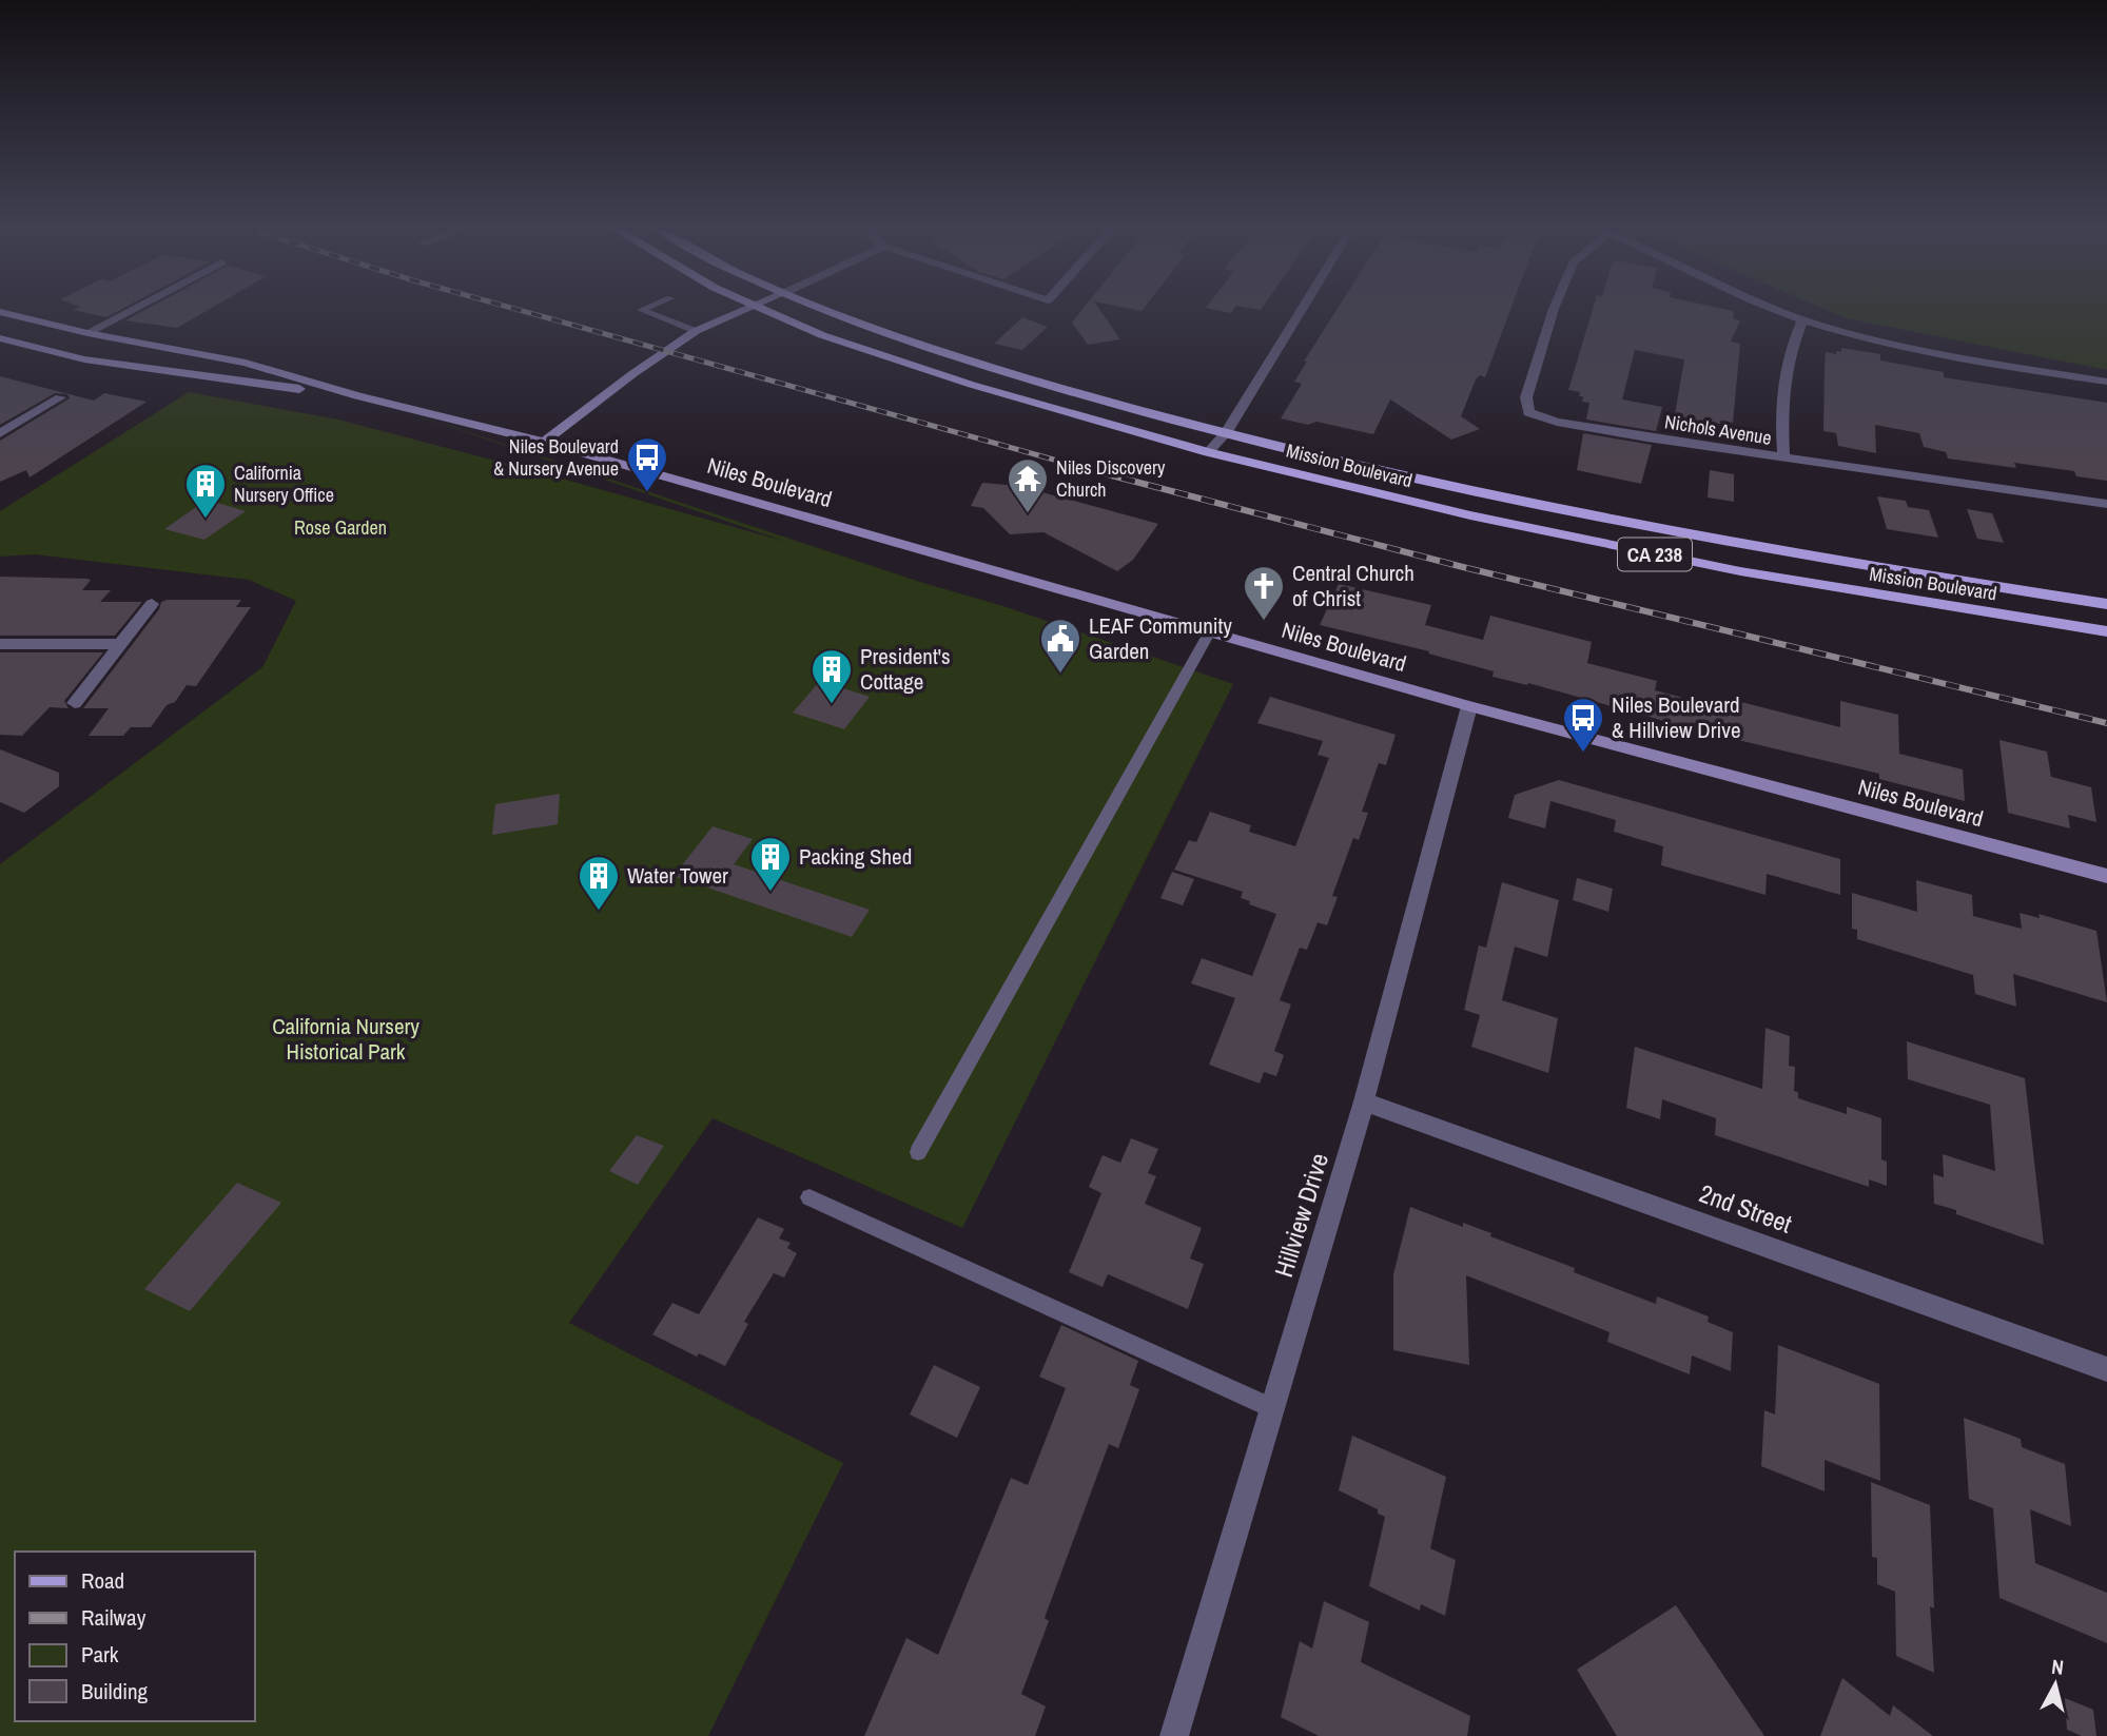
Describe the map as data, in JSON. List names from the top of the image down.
{
  "streets": {
    "main road": ["Mission Boulevard", "Niles Boulevard", "CA 238"],
    "street": ["Nichols Avenue", "2nd Street", "Hillview Drive"]
  },
  "crossings": [
    ["Niles Boulevard", "Hillview Drive"],
    ["2nd Street", "Hillview Drive"]
  ],
  "parks": ["Rose Garden", "California Nursery Historical Park"],
  "places": {
    "bus stop": ["Niles Boulevard & Nursery Avenue", "Niles Boulevard & Hillview Drive"],
    "temple": ["Niles Discovery Church"],
    "building": [
      "California Nursery Office",
      "President's Cottage",
      "Packing Shed",
      "Water Tower"
    ],
    "church": ["Central Church of Christ"],
    "public building": ["LEAF Community Garden"]
  },
  "legend": [
    "Road",
    "Railway",
    "Park",
    "Building"
  ],
  "north": "top"
}
